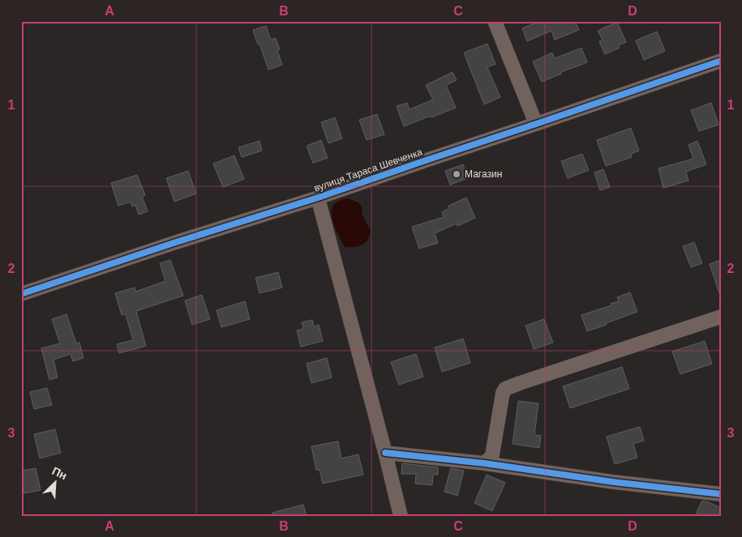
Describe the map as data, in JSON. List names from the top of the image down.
{
  "streets": {
    "street": ["вулиця Тараса Шевченка"]
  },
  "places": ["Магазин"],
  "north": "top right",
  "grid": {
    "columns": [
      "A",
      "B",
      "C",
      "D"
    ],
    "rows": ["1", "2", "3"]
  }
}
